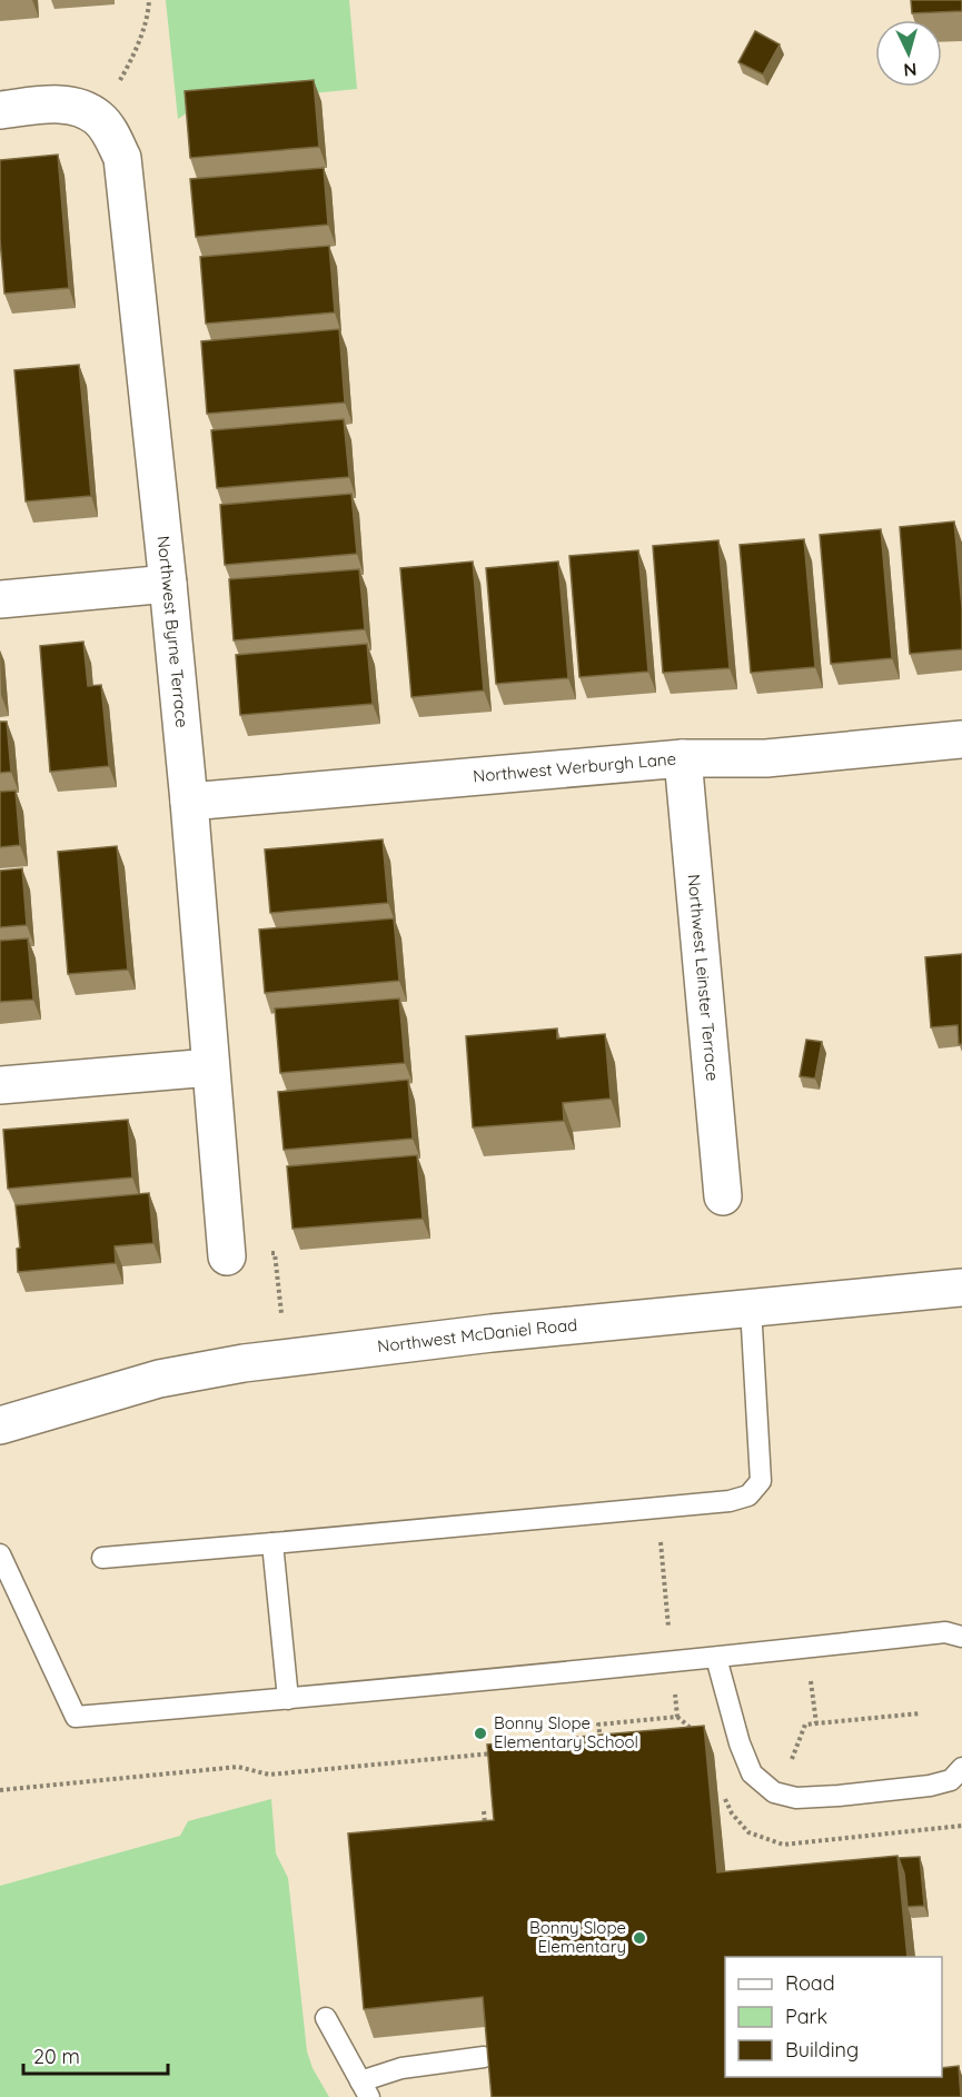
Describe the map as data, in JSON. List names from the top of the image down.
{
  "streets": {
    "street": [
      "Northwest Byrne Terrace",
      "Northwest Werburgh Lane",
      "Northwest Leinster Terrace",
      "Northwest McDaniel Road"
    ]
  },
  "crossings": [
    ["Northwest Byrne Terrace", "Northwest Werburgh Lane"],
    ["Northwest Werburgh Lane", "Northwest Leinster Terrace"]
  ],
  "places": ["Bonny Slope Elementary School", "Bonny Slope Elementary"],
  "legend": ["Road", "Park", "Building"],
  "scale_bar": "20 m",
  "north": "bottom"
}
